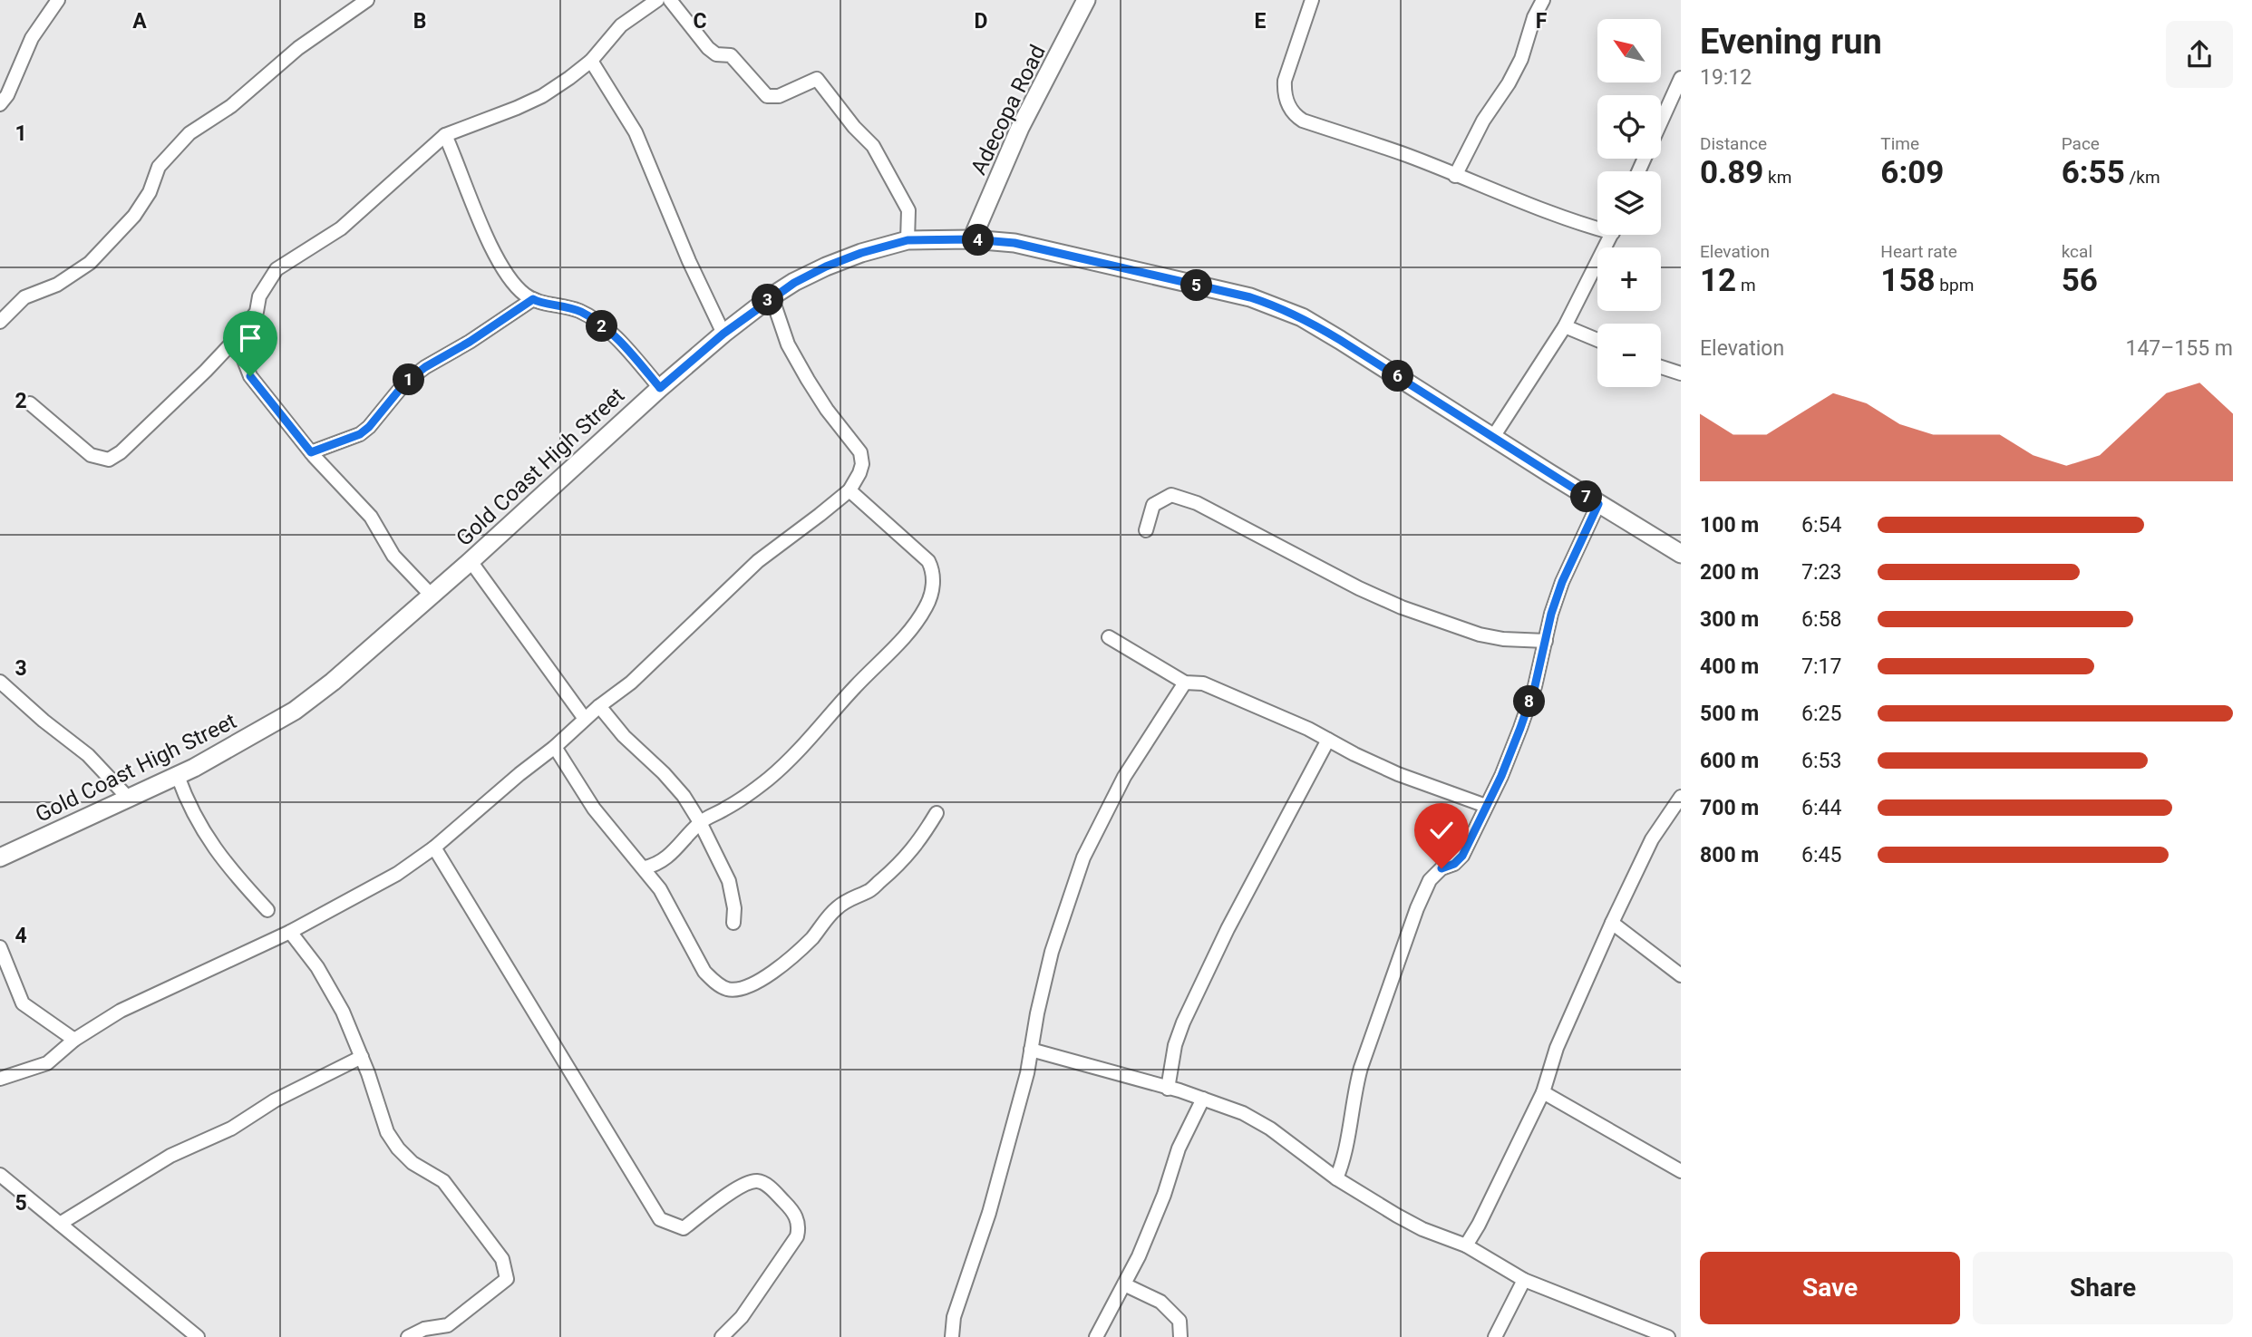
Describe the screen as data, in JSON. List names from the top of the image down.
{
  "streets": {
    "street": ["Adecopa Road", "Gold Coast High Street"]
  },
  "crossings": [
    ["Adecopa Road", "Gold Coast High Street"]
  ],
  "north": "top left",
  "page": {
    "heading": ["Evening run", "19:12"],
    "map_buttons": ["+", "−"],
    "stats": [
      ["Distance", "0.89 km"],
      ["Time", "6:09"],
      ["Pace", "6:55 /km"],
      ["Elevation", "12 m"],
      ["Heart rate", "158 bpm"],
      ["kcal", "56"]
    ],
    "pins": [
      "4",
      "5",
      "3",
      "2",
      "6",
      "1",
      "7",
      "8"
    ],
    "chart": ["Elevation", "147–155 m"],
    "list": [
      {
        "name": "100 m",
        "note": "6:54"
      },
      {
        "name": "200 m",
        "note": "7:23"
      },
      {
        "name": "300 m",
        "note": "6:58"
      },
      {
        "name": "400 m",
        "note": "7:17"
      },
      {
        "name": "500 m",
        "note": "6:25"
      },
      {
        "name": "600 m",
        "note": "6:53"
      },
      {
        "name": "700 m",
        "note": "6:44"
      },
      {
        "name": "800 m",
        "note": "6:45"
      }
    ],
    "buttons": ["Save", "Share"]
  },
  "grid": {
    "columns": [
      "A",
      "B",
      "C",
      "D",
      "E",
      "F"
    ],
    "rows": [
      "1",
      "2",
      "3",
      "4",
      "5"
    ]
  }
}
